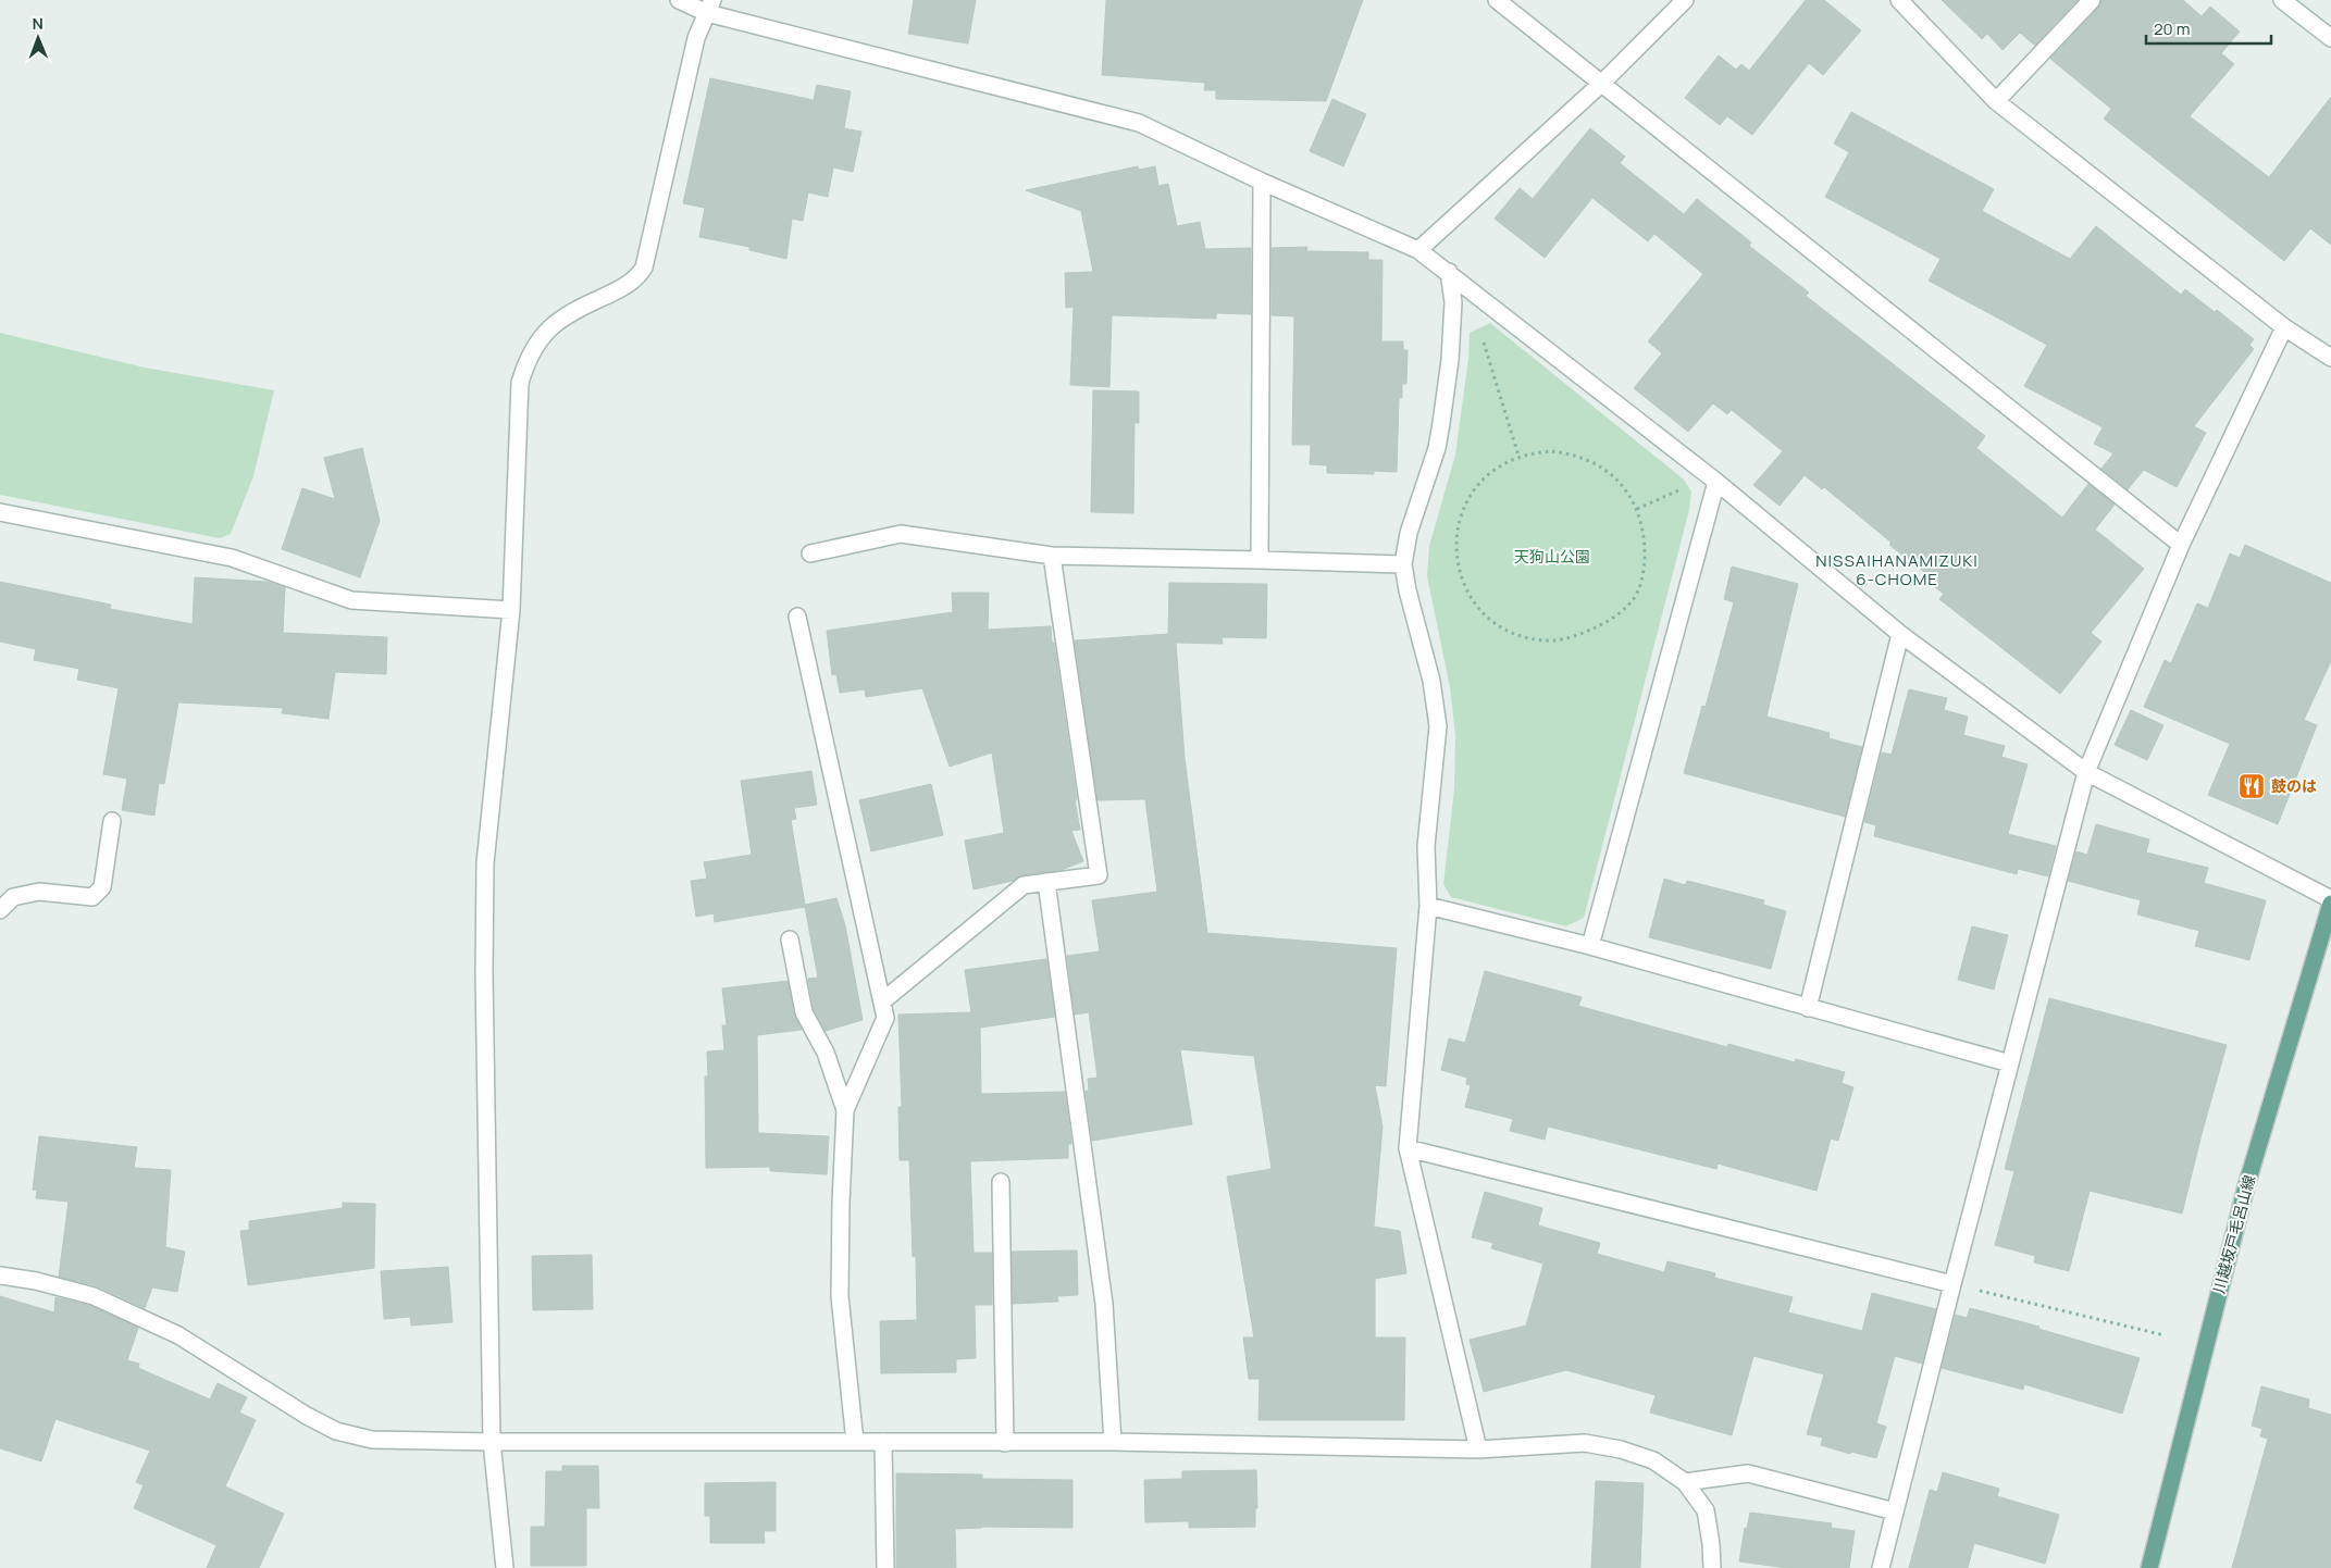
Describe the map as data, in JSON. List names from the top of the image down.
{
  "streets": {
    "main road": ["川越坂戸毛呂山線"]
  },
  "districts": ["NISSAIHANAMIZUKI 6-CHOME"],
  "parks": ["天狗山公園"],
  "places": {
    "restaurant": ["鼓のは"]
  },
  "scale_bar": "20 m",
  "north": "top"
}
